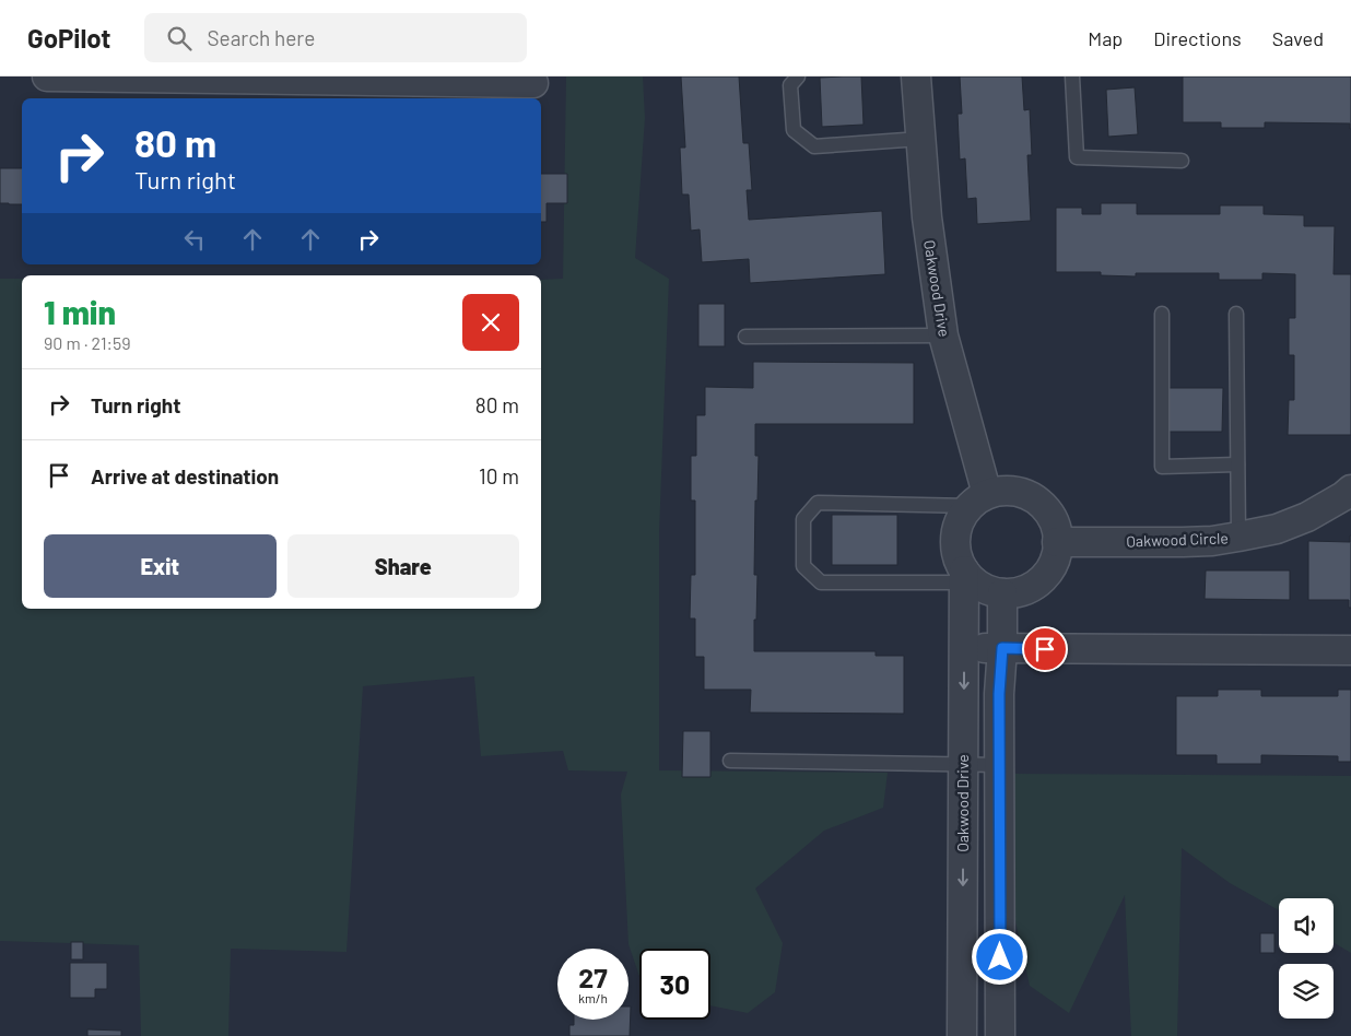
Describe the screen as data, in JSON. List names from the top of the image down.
{
  "streets": {
    "street": ["Oakwood Drive", "Oakwood Circle"]
  },
  "crossings": [
    ["Oakwood Drive", "Oakwood Circle"]
  ],
  "page": {
    "header": "GoPilot",
    "search": "Search here",
    "nav": ["Map", "Directions", "Saved"],
    "turn": ["80 m", "Turn right"],
    "heading": ["1 min", "90 m · 21:59"],
    "list": [
      {
        "name": "Turn right",
        "value": "80 m"
      },
      {
        "name": "Arrive at destination",
        "value": "10 m"
      }
    ],
    "buttons": ["Exit", "Share"],
    "speed": "27 km/h",
    "limit": "30"
  }
}
